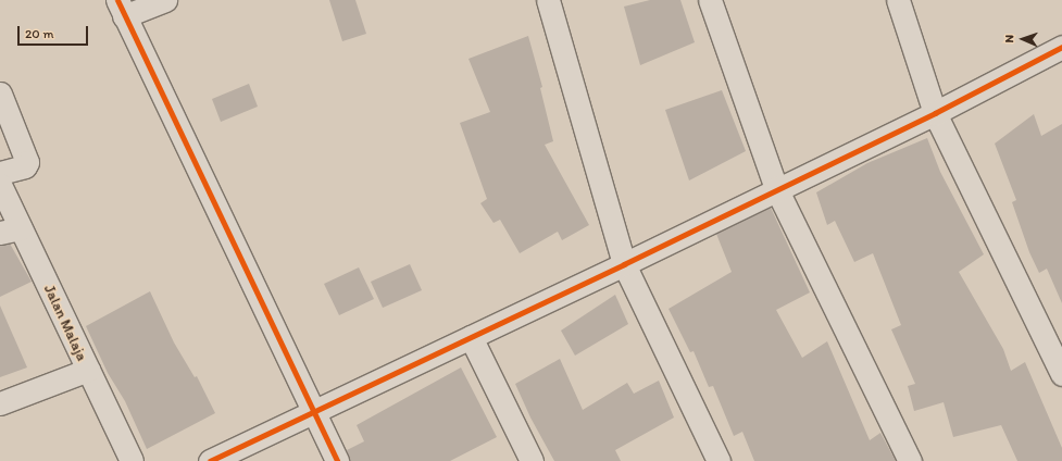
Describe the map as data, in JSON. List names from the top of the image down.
{
  "streets": {
    "street": ["Jalan Malaja"]
  },
  "scale_bar": "20 m",
  "north": "left"
}
